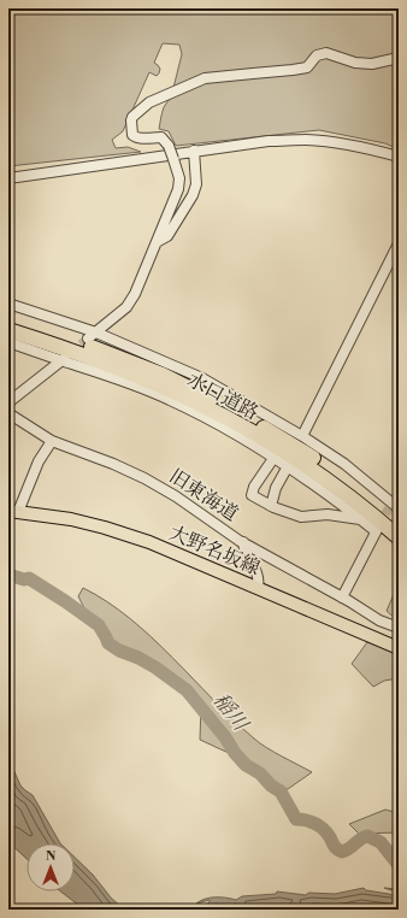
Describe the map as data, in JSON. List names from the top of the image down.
{
  "streets": {
    "highway": ["水口道路"],
    "main road": ["大野名坂線"],
    "street": ["旧東海道"]
  },
  "water": ["稲川"],
  "north": "top"
}
